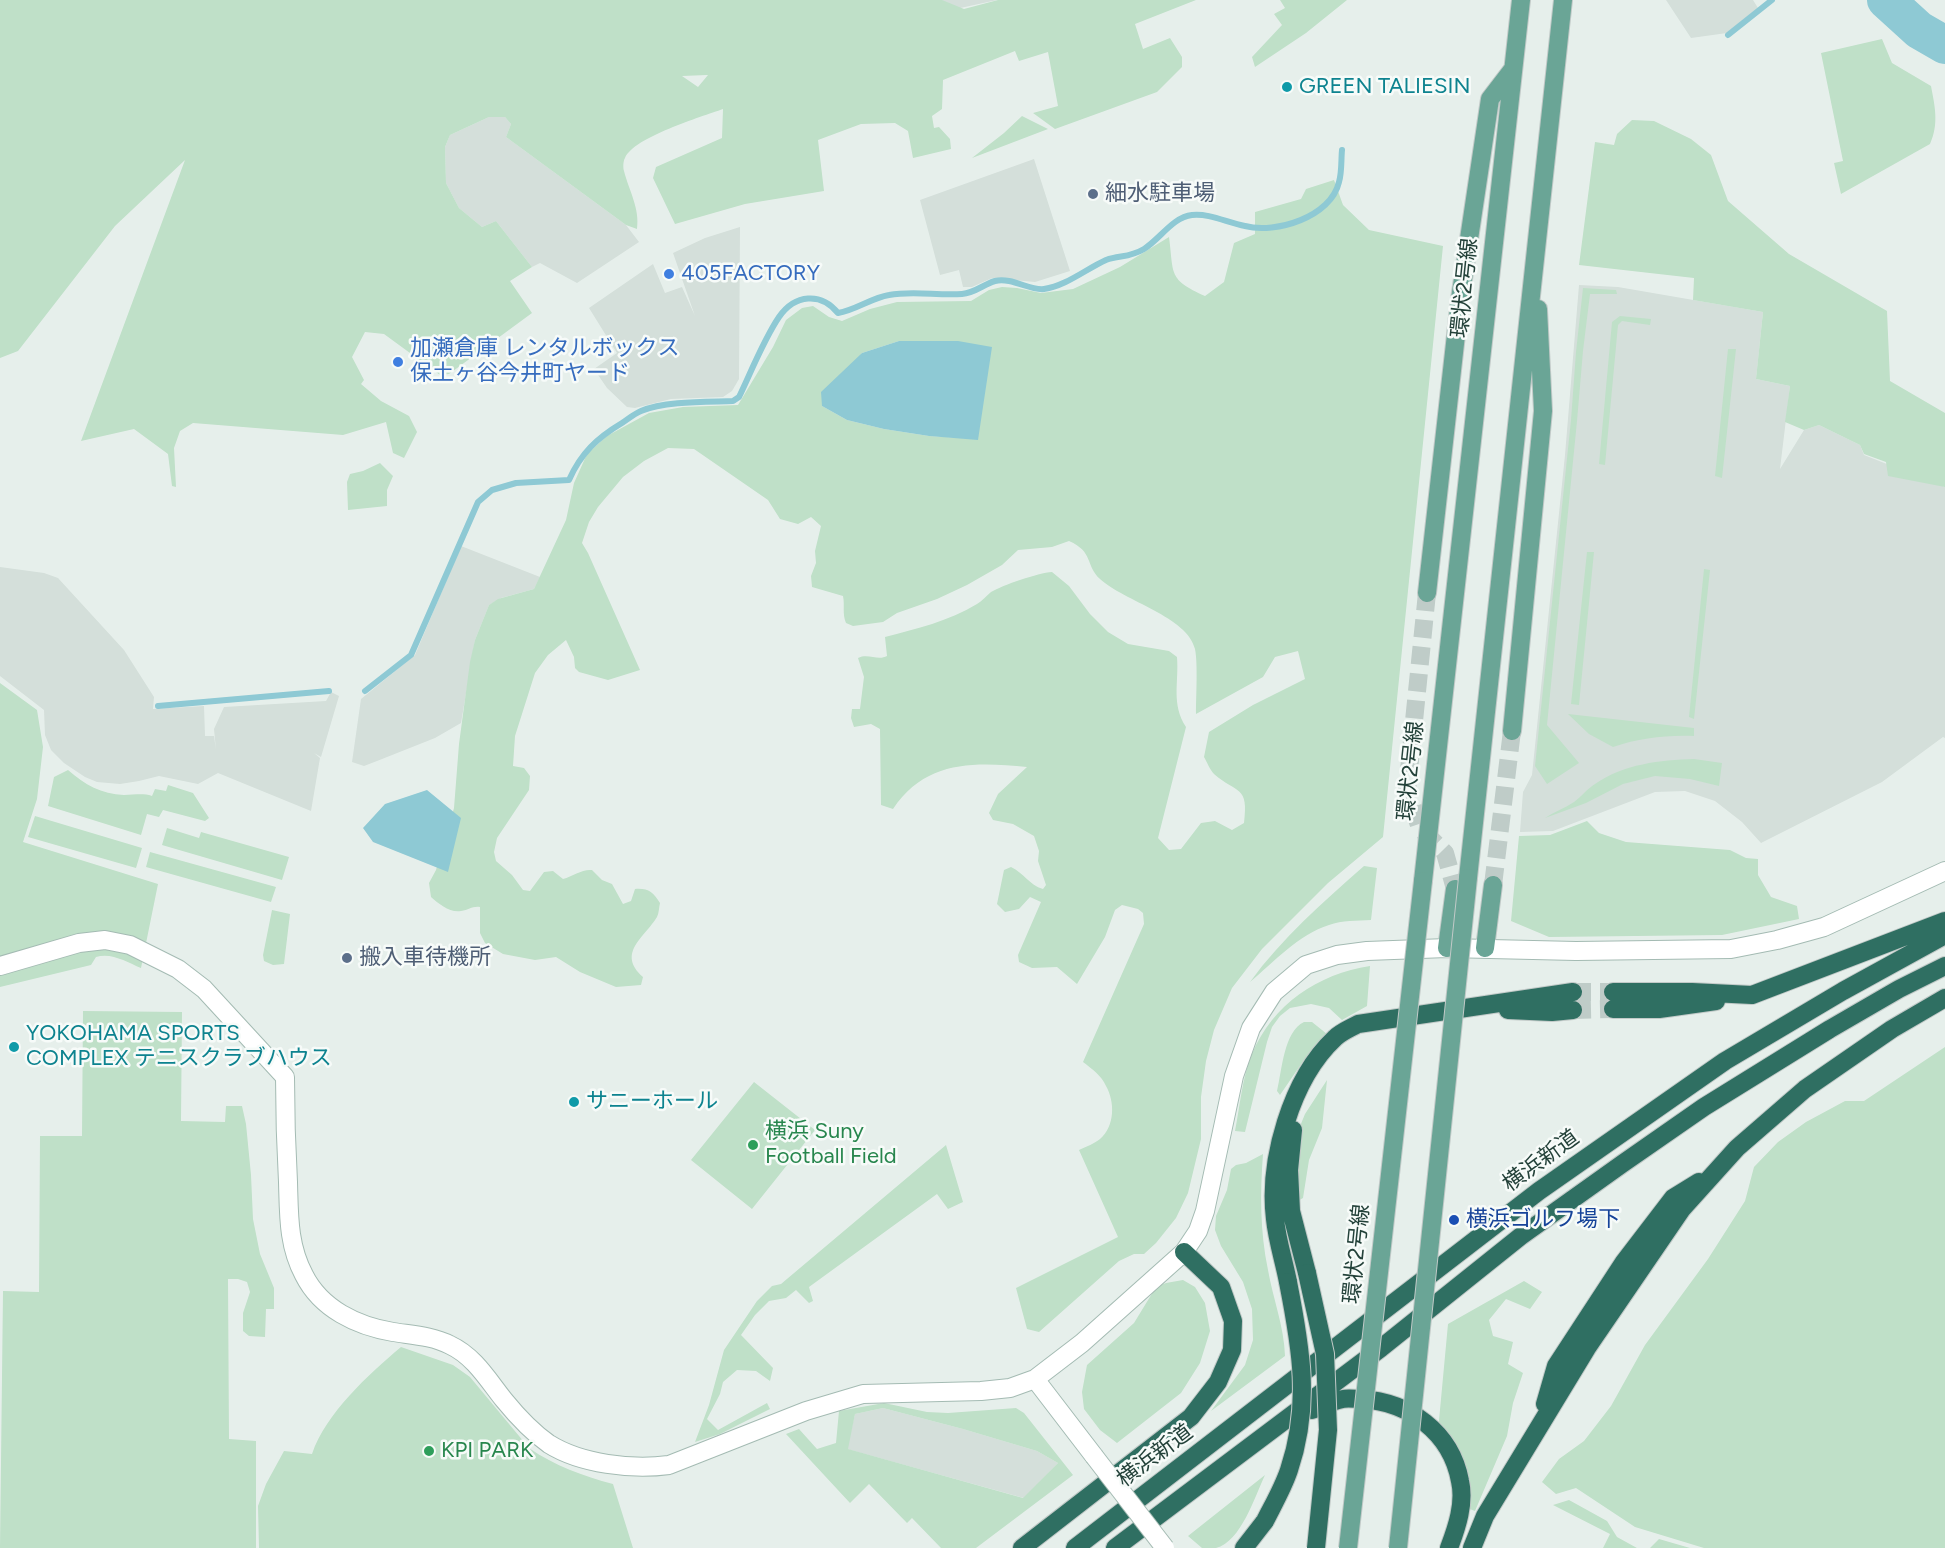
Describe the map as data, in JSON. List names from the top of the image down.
{
  "streets": {
    "highway": ["横浜新道"],
    "main road": ["環状2号線"]
  },
  "places": [
    "GREEN TALIESIN",
    "細水駐車場",
    "405FACTORY",
    "加瀬倉庫 レンタルボックス 保土ヶ谷今井町ヤード",
    "搬入車待機所",
    "YOKOHAMA SPORTS COMPLEX テニスクラブハウス",
    "サニーホール",
    "横浜 Suny Football Field",
    "横浜ゴルフ場下",
    "KPI PARK"
  ]
}
